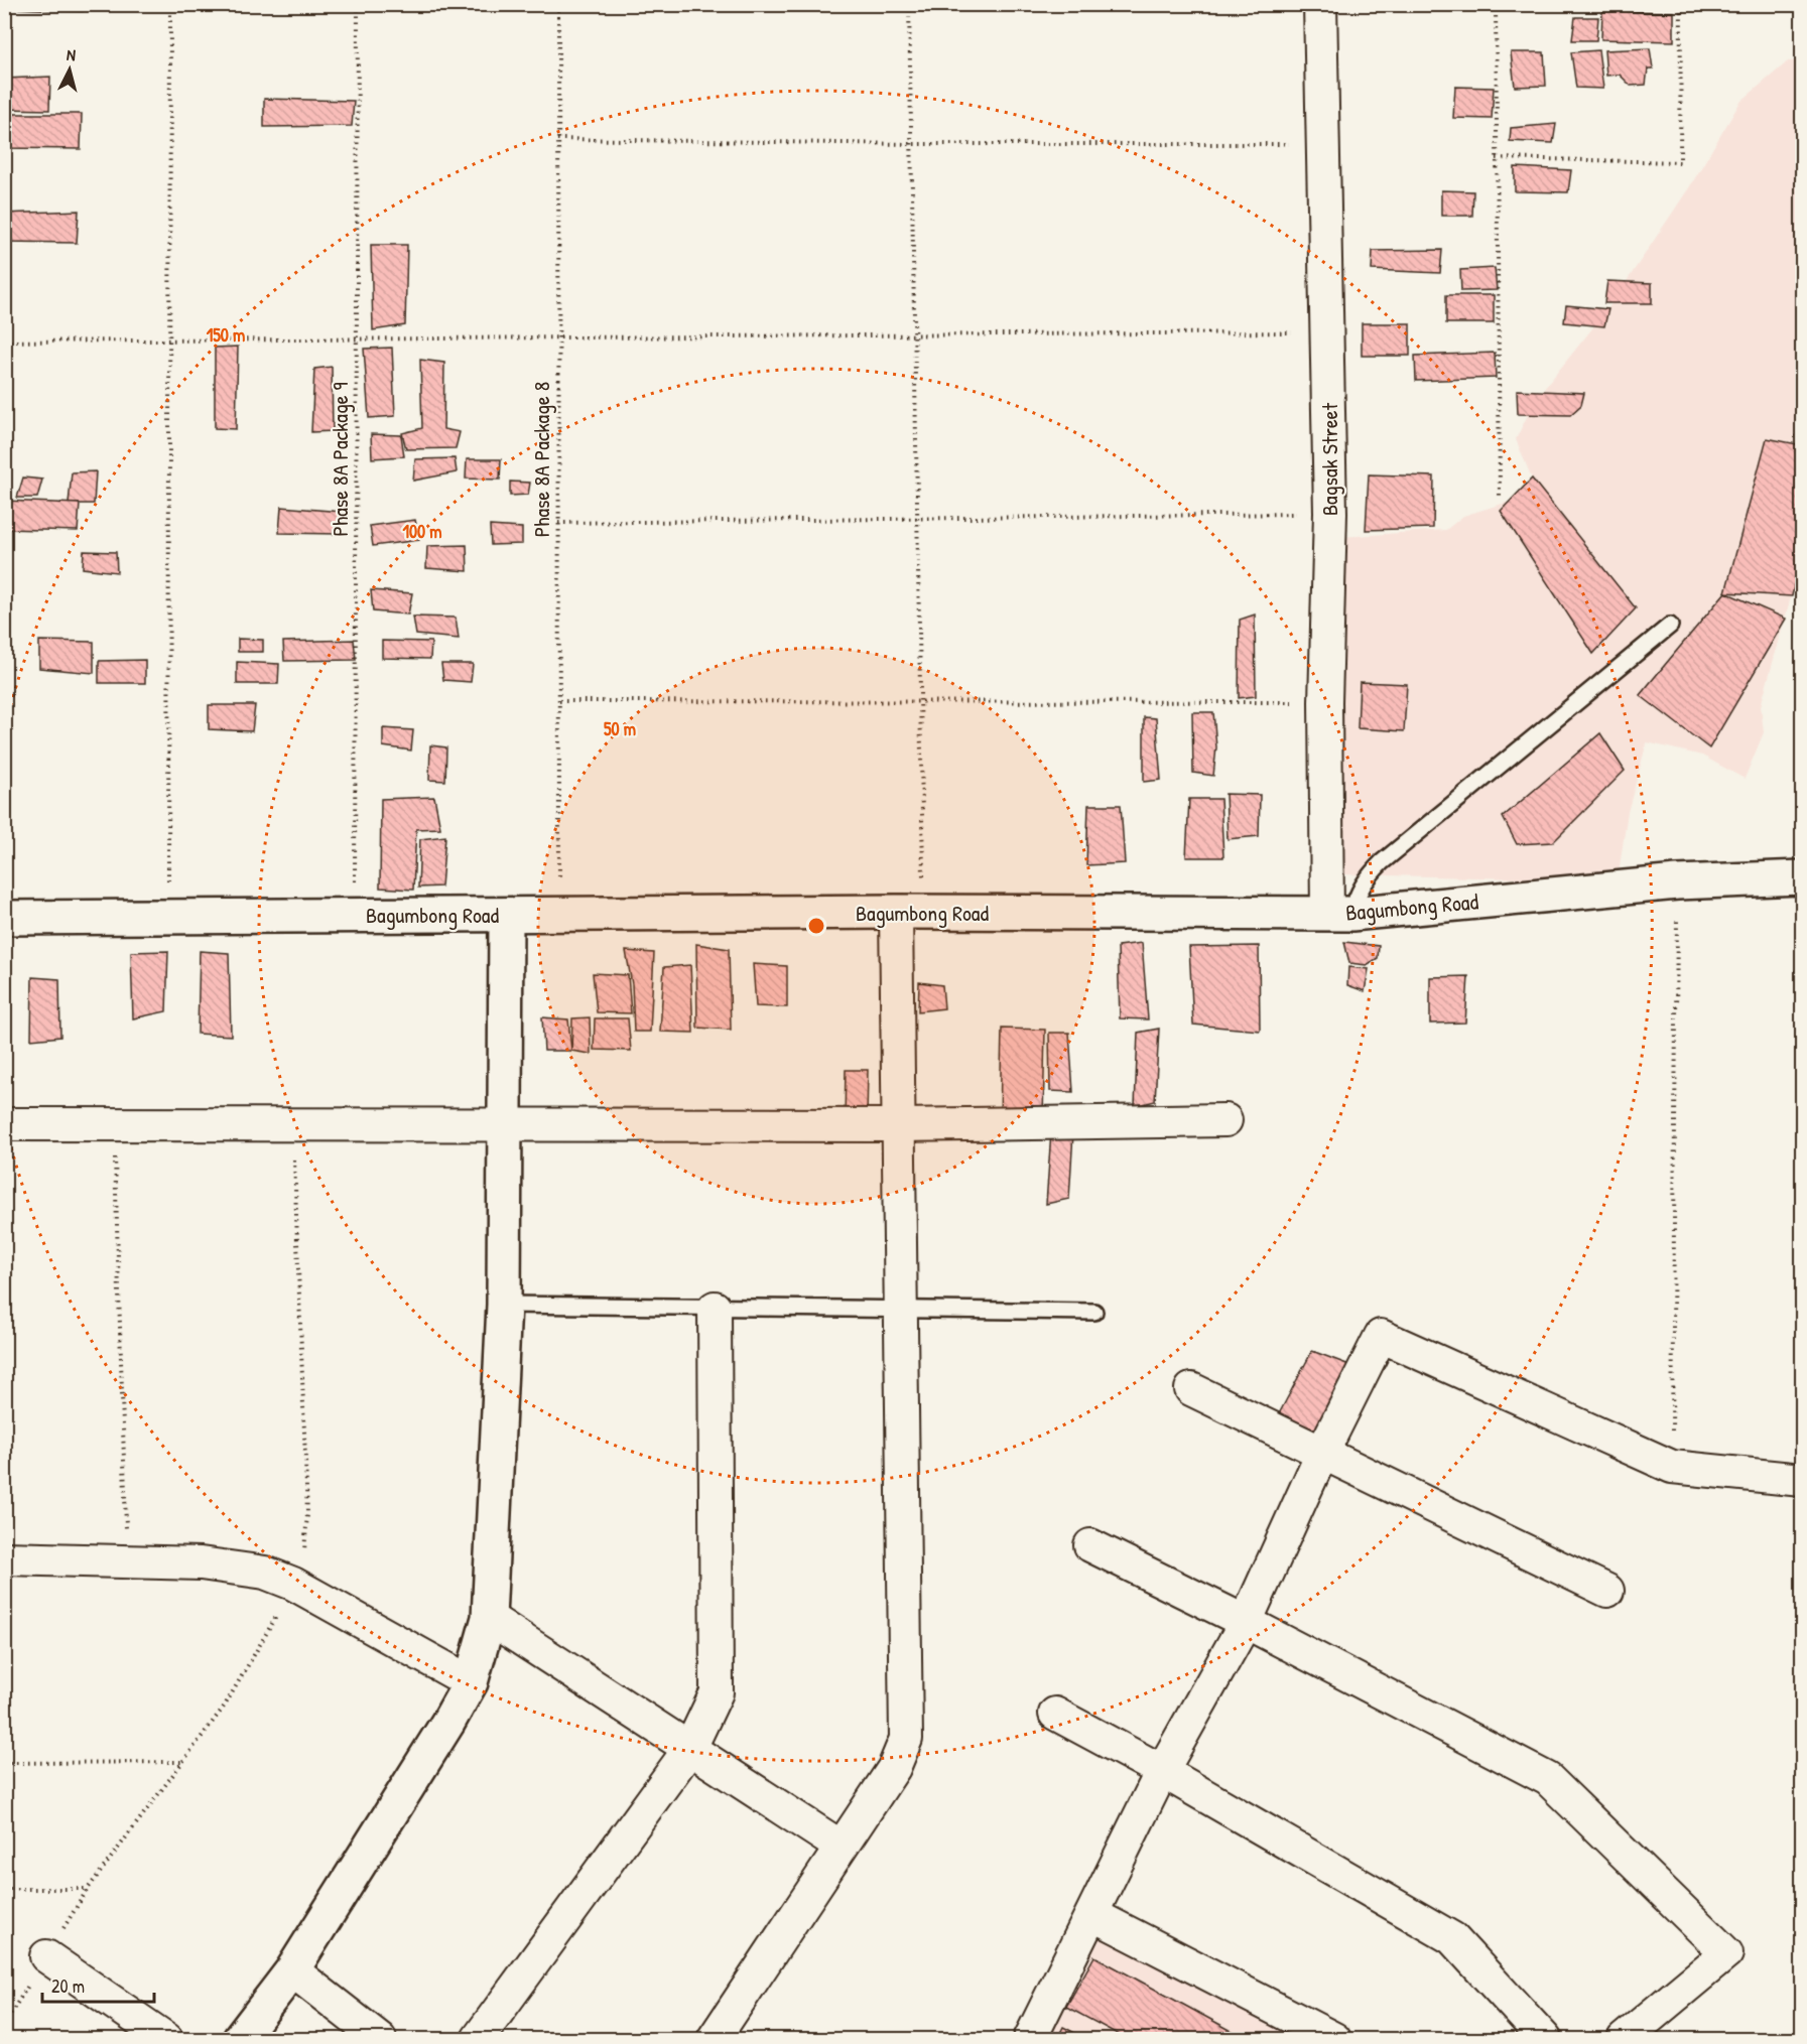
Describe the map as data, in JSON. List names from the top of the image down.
{
  "streets": {
    "street": ["Bagsak Street", "Bagumbong Road"],
    "path": ["Phase 8A Package 9", "Phase 8A Package 8"]
  },
  "crossings": [
    ["Phase 8A Package 9", "Bagumbong Road"],
    ["Phase 8A Package 8", "Bagumbong Road"],
    ["Bagsak Street", "Bagumbong Road"]
  ],
  "scale_bar": "20 m",
  "north": "top",
  "rings": ["150 m", "100 m", "50 m"]
}
